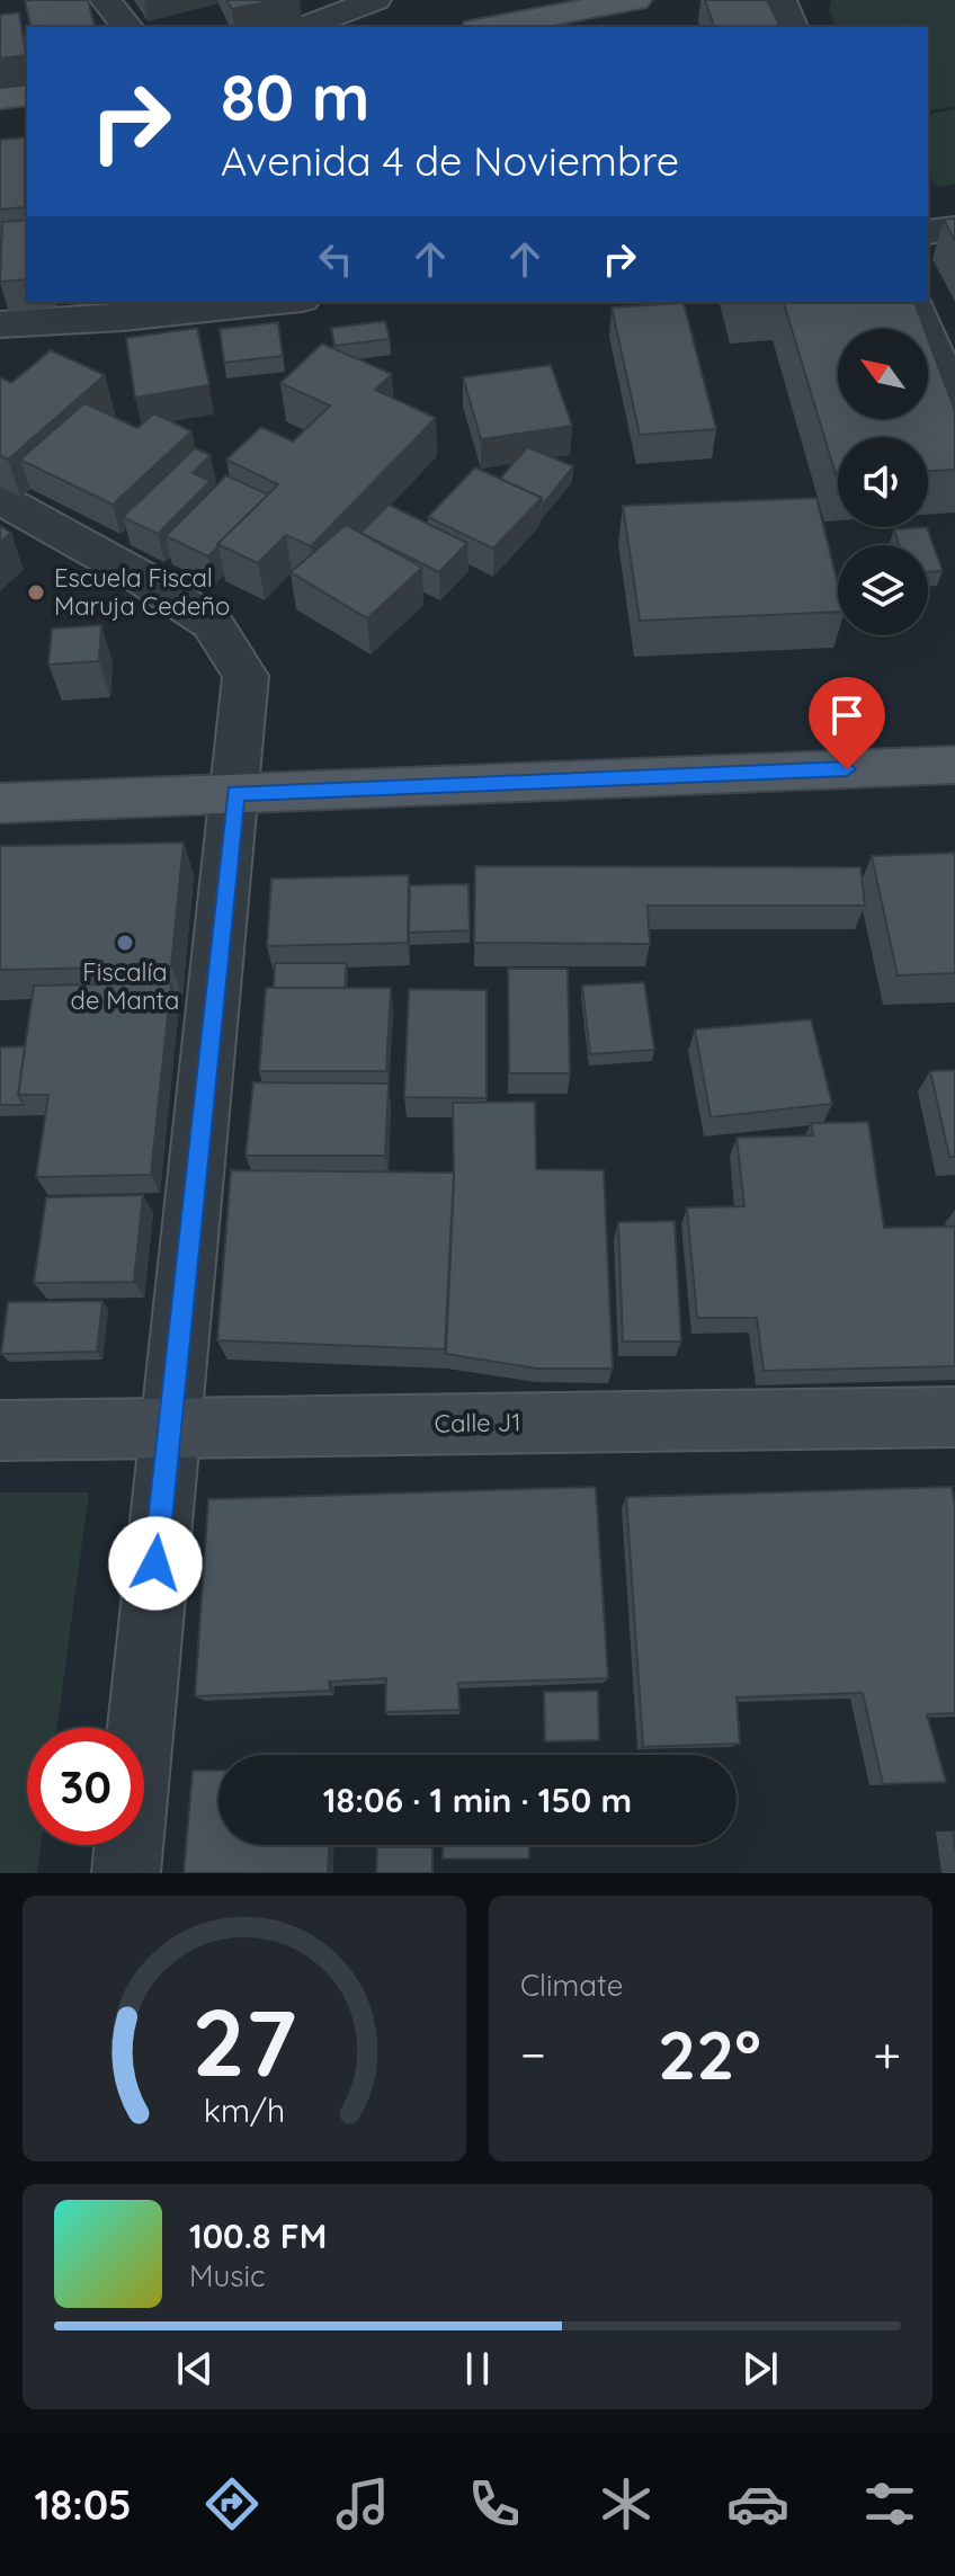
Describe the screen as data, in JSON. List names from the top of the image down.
{
  "streets": {
    "street": ["Calle J1"]
  },
  "places": ["Escuela Fiscal Maruja Cedeño", "Fiscalía de Manta"],
  "north": "top left",
  "page": {
    "turn": ["80 m", "Avenida 4 de Noviembre"],
    "limit": "30",
    "trip": "18:06 · 1 min · 150 m",
    "tile": "Climate",
    "heat": ["−", "22°", "+"],
    "song": ["100.8 FM", "Music"],
    "tabs": "18:05",
    "gauge": ["27", "km/h"]
  }
}
